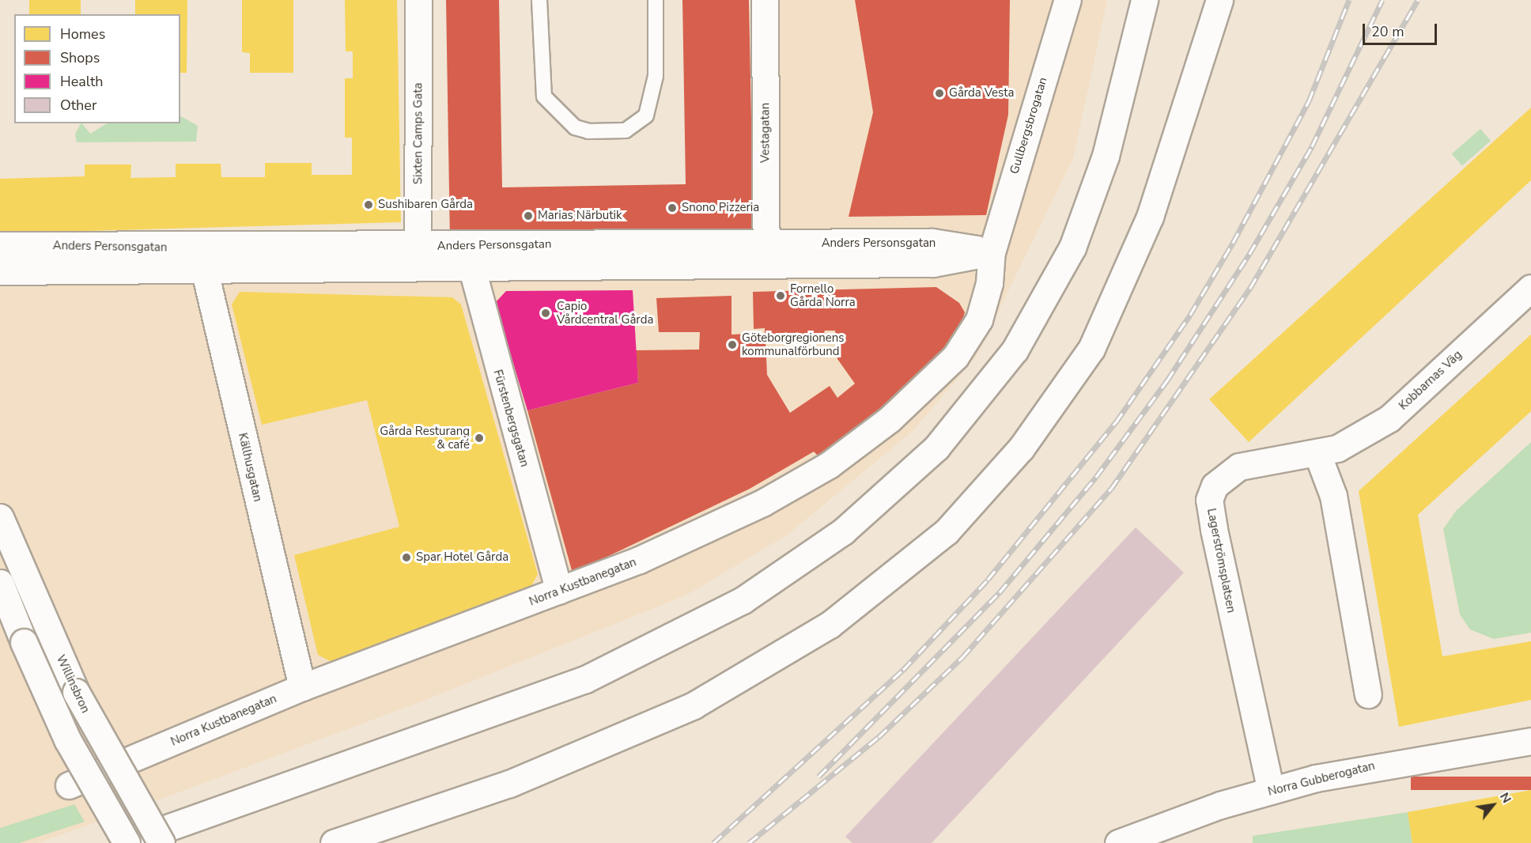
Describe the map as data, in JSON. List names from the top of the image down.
{
  "streets": {
    "main road": [
      "Gullbergsbrogatan",
      "Vestagatan",
      "Sixten Camps Gata",
      "Anders Personsgatan",
      "Kobbarnas Väg",
      "Fürstenbergsgatan",
      "Källhusgatan",
      "Lagerströmsplatsen",
      "Norra Kustbanegatan",
      "Willinsbron",
      "Norra Gubberogatan"
    ]
  },
  "crossings": [
    ["Gullbergsbrogatan", "Anders Personsgatan"],
    ["Gullbergsbrogatan", "Norra Kustbanegatan"],
    ["Vestagatan", "Anders Personsgatan"],
    ["Sixten Camps Gata", "Anders Personsgatan"],
    ["Anders Personsgatan", "Fürstenbergsgatan"],
    ["Anders Personsgatan", "Källhusgatan"],
    ["Anders Personsgatan", "Norra Kustbanegatan"],
    ["Kobbarnas Väg", "Lagerströmsplatsen"],
    ["Fürstenbergsgatan", "Norra Kustbanegatan"],
    ["Källhusgatan", "Norra Kustbanegatan"],
    ["Lagerströmsplatsen", "Norra Gubberogatan"]
  ],
  "places": [
    "Gårda Vesta",
    "Sushibaren Gårda",
    "Snono Pizzeria",
    "Marias Närbutik",
    "Fornello Gårda Norra",
    "Capio Vårdcentral Gårda",
    "Göteborgregionens kommunalförbund",
    "Gårda Resturang & café",
    "Spar Hotel Gårda"
  ],
  "legend": [
    "Homes",
    "Shops",
    "Health",
    "Other"
  ],
  "scale_bar": "20 m",
  "north": "top right"
}
